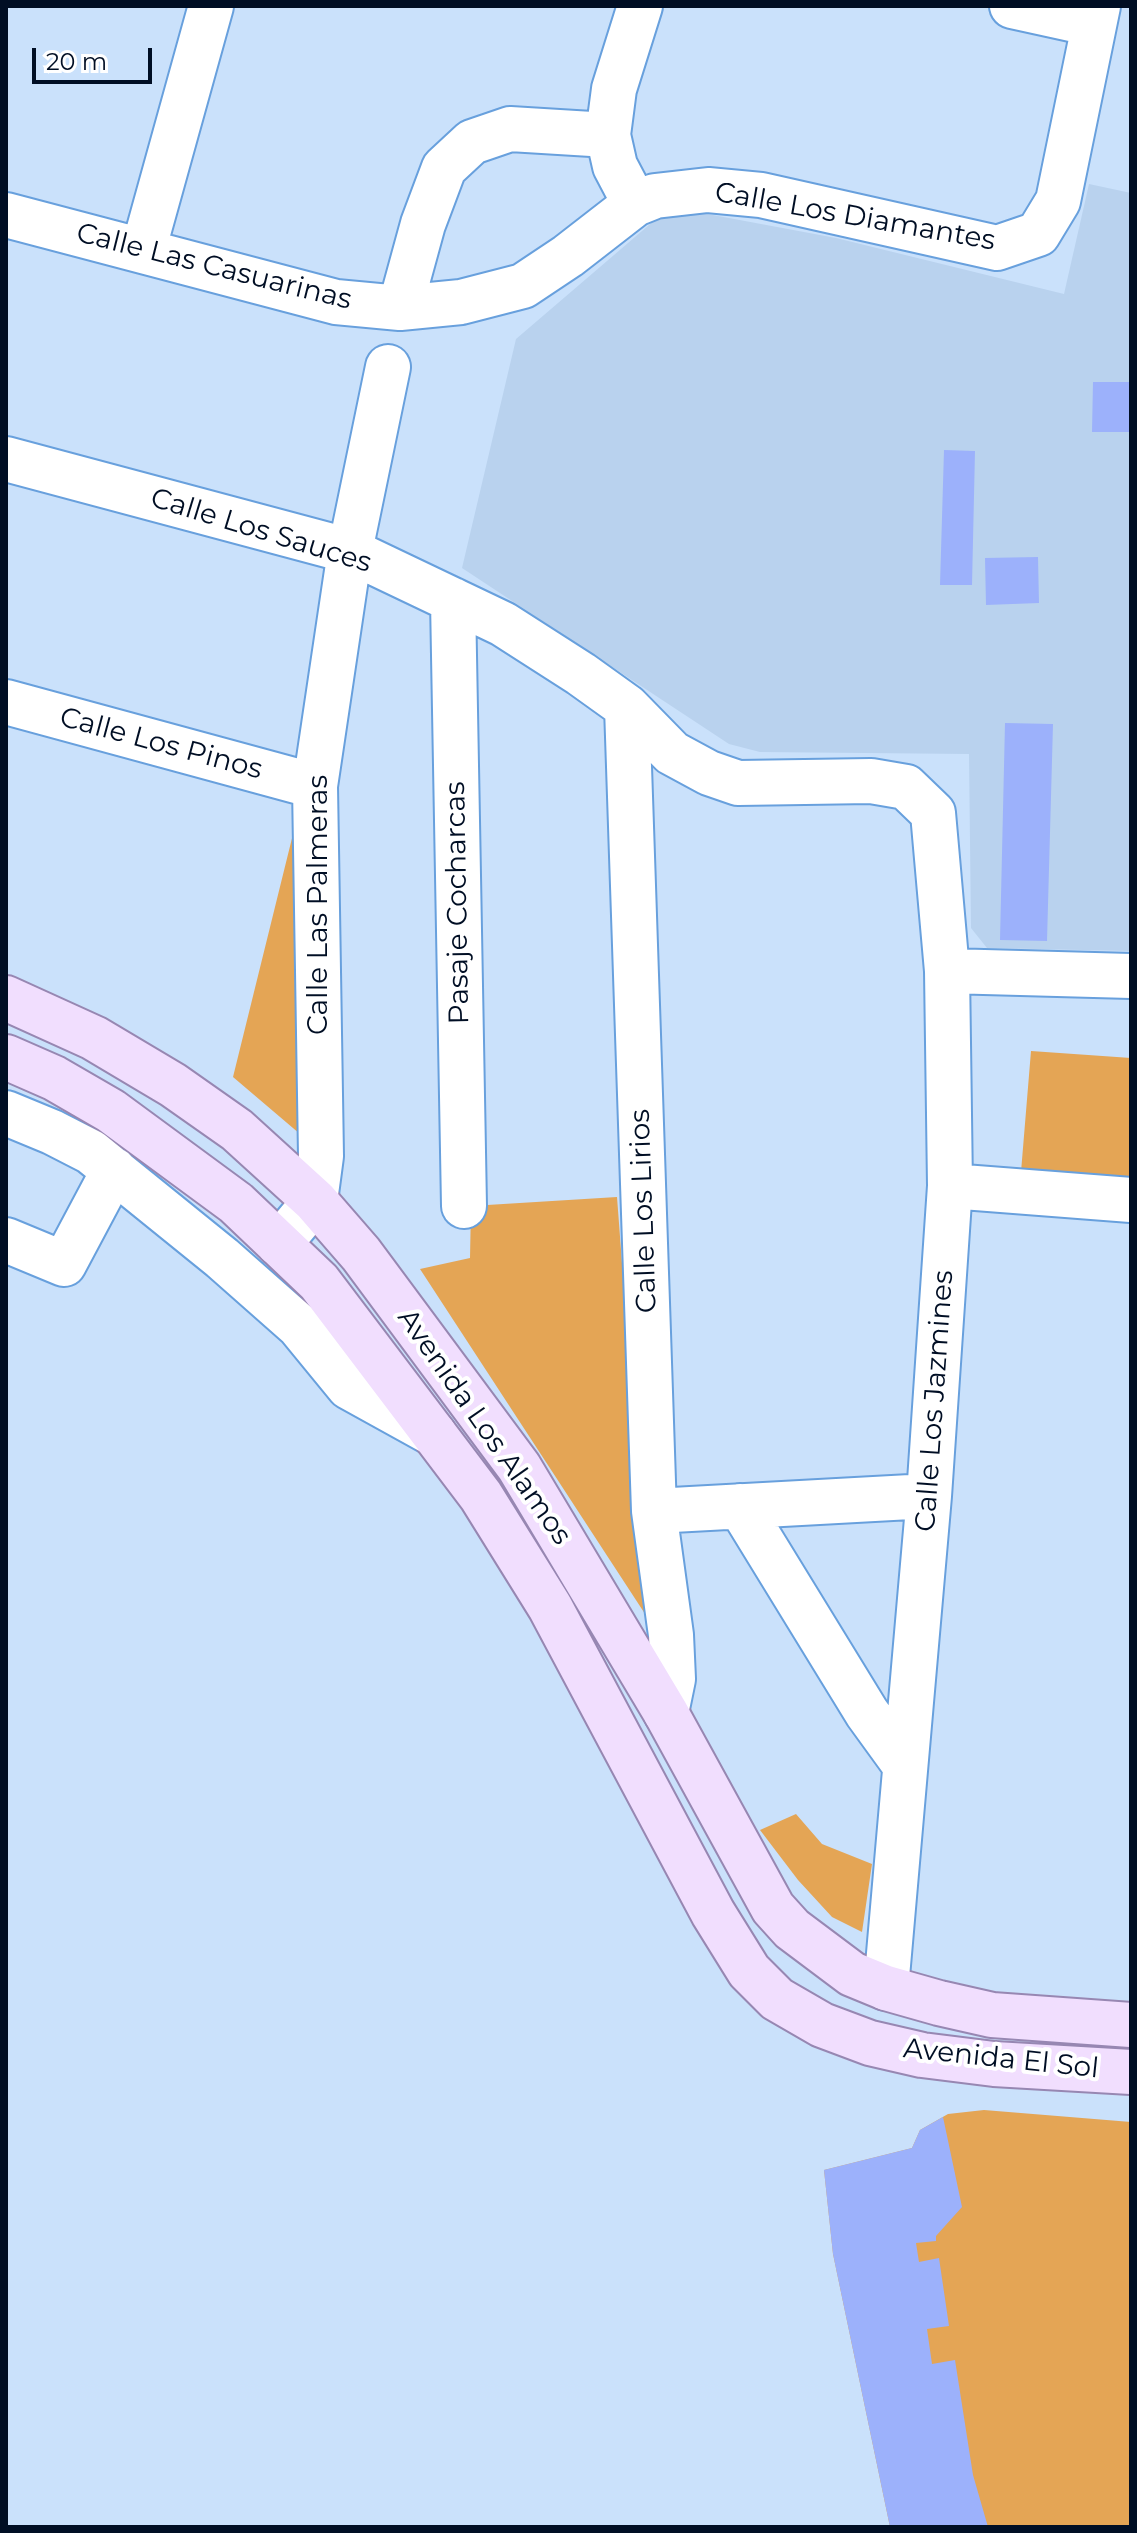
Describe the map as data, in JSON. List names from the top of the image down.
{
  "streets": {
    "main road": ["Avenida Los Alamos", "Avenida El Sol"],
    "street": [
      "Calle Los Diamantes",
      "Calle Las Casuarinas",
      "Calle Los Sauces",
      "Calle Los Pinos",
      "Pasaje Cocharcas",
      "Calle Las Palmeras",
      "Calle Los Lirios",
      "Calle Los Jazmines"
    ]
  },
  "crossings": [
    ["Calle Los Diamantes", "Calle Las Casuarinas"],
    ["Calle Los Sauces", "Pasaje Cocharcas"],
    ["Calle Los Sauces", "Calle Las Palmeras"],
    ["Calle Los Sauces", "Calle Los Lirios"],
    ["Calle Los Sauces", "Calle Los Jazmines"],
    ["Calle Los Pinos", "Calle Las Palmeras"],
    ["Calle Las Palmeras", "Avenida Los Alamos"],
    ["Calle Los Lirios", "Avenida Los Alamos"],
    ["Calle Los Jazmines", "Avenida Los Alamos"],
    ["Calle Los Jazmines", "Avenida El Sol"],
    ["Avenida Los Alamos", "Avenida El Sol"]
  ],
  "scale_bar": "20 m"
}
